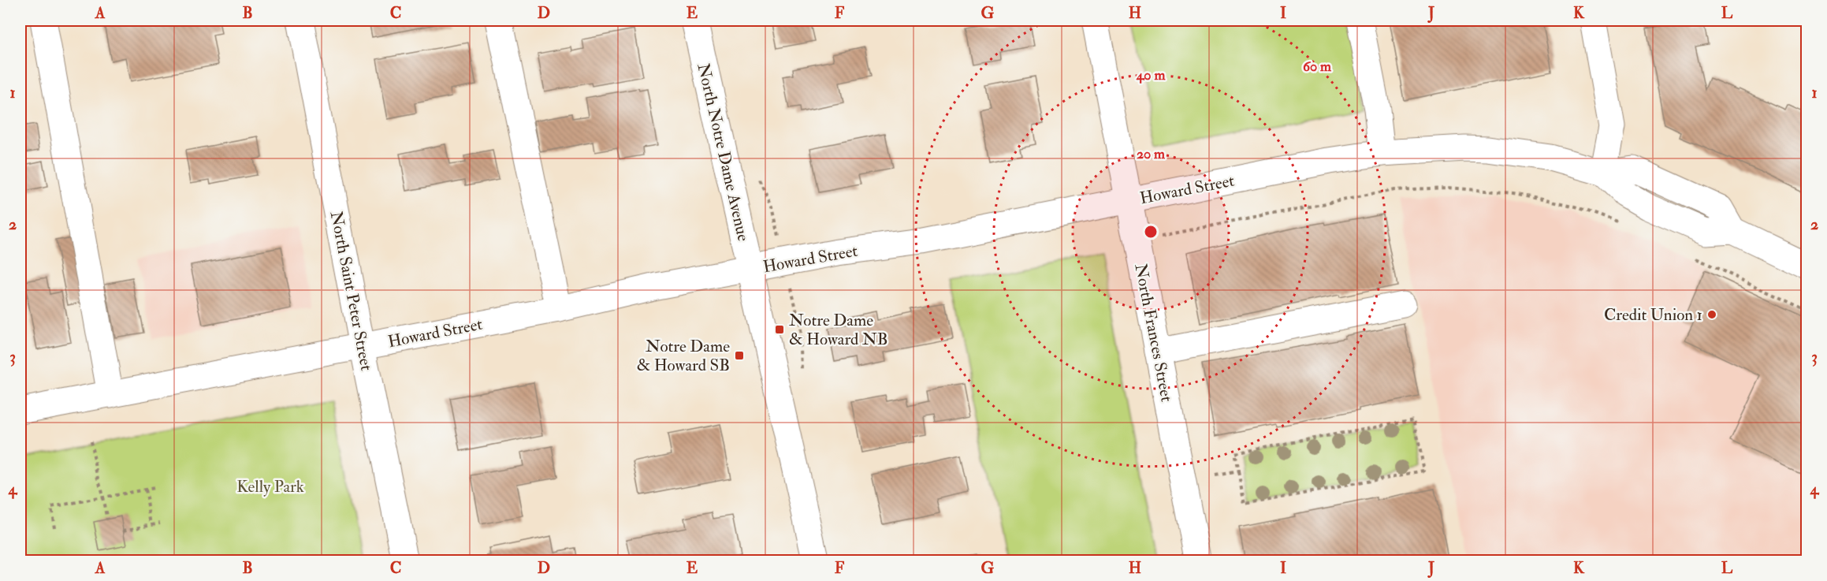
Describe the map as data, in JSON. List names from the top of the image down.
{
  "streets": {
    "street": [
      "North Notre Dame Avenue",
      "Howard Street",
      "North Saint Peter Street",
      "North Frances Street"
    ]
  },
  "crossings": [
    ["North Notre Dame Avenue", "Howard Street"],
    ["Howard Street", "North Saint Peter Street"],
    ["Howard Street", "North Frances Street"]
  ],
  "parks": ["Kelly Park"],
  "places": {
    "other": ["Credit Union 1"],
    "transit": ["Notre Dame & Howard NB", "Notre Dame & Howard SB"]
  },
  "grid": {
    "columns": [
      "A",
      "B",
      "C",
      "D",
      "E",
      "F",
      "G",
      "H",
      "I",
      "J",
      "K",
      "L"
    ],
    "rows": [
      "1",
      "2",
      "3",
      "4"
    ]
  },
  "rings": ["60 m", "40 m", "20 m"]
}
